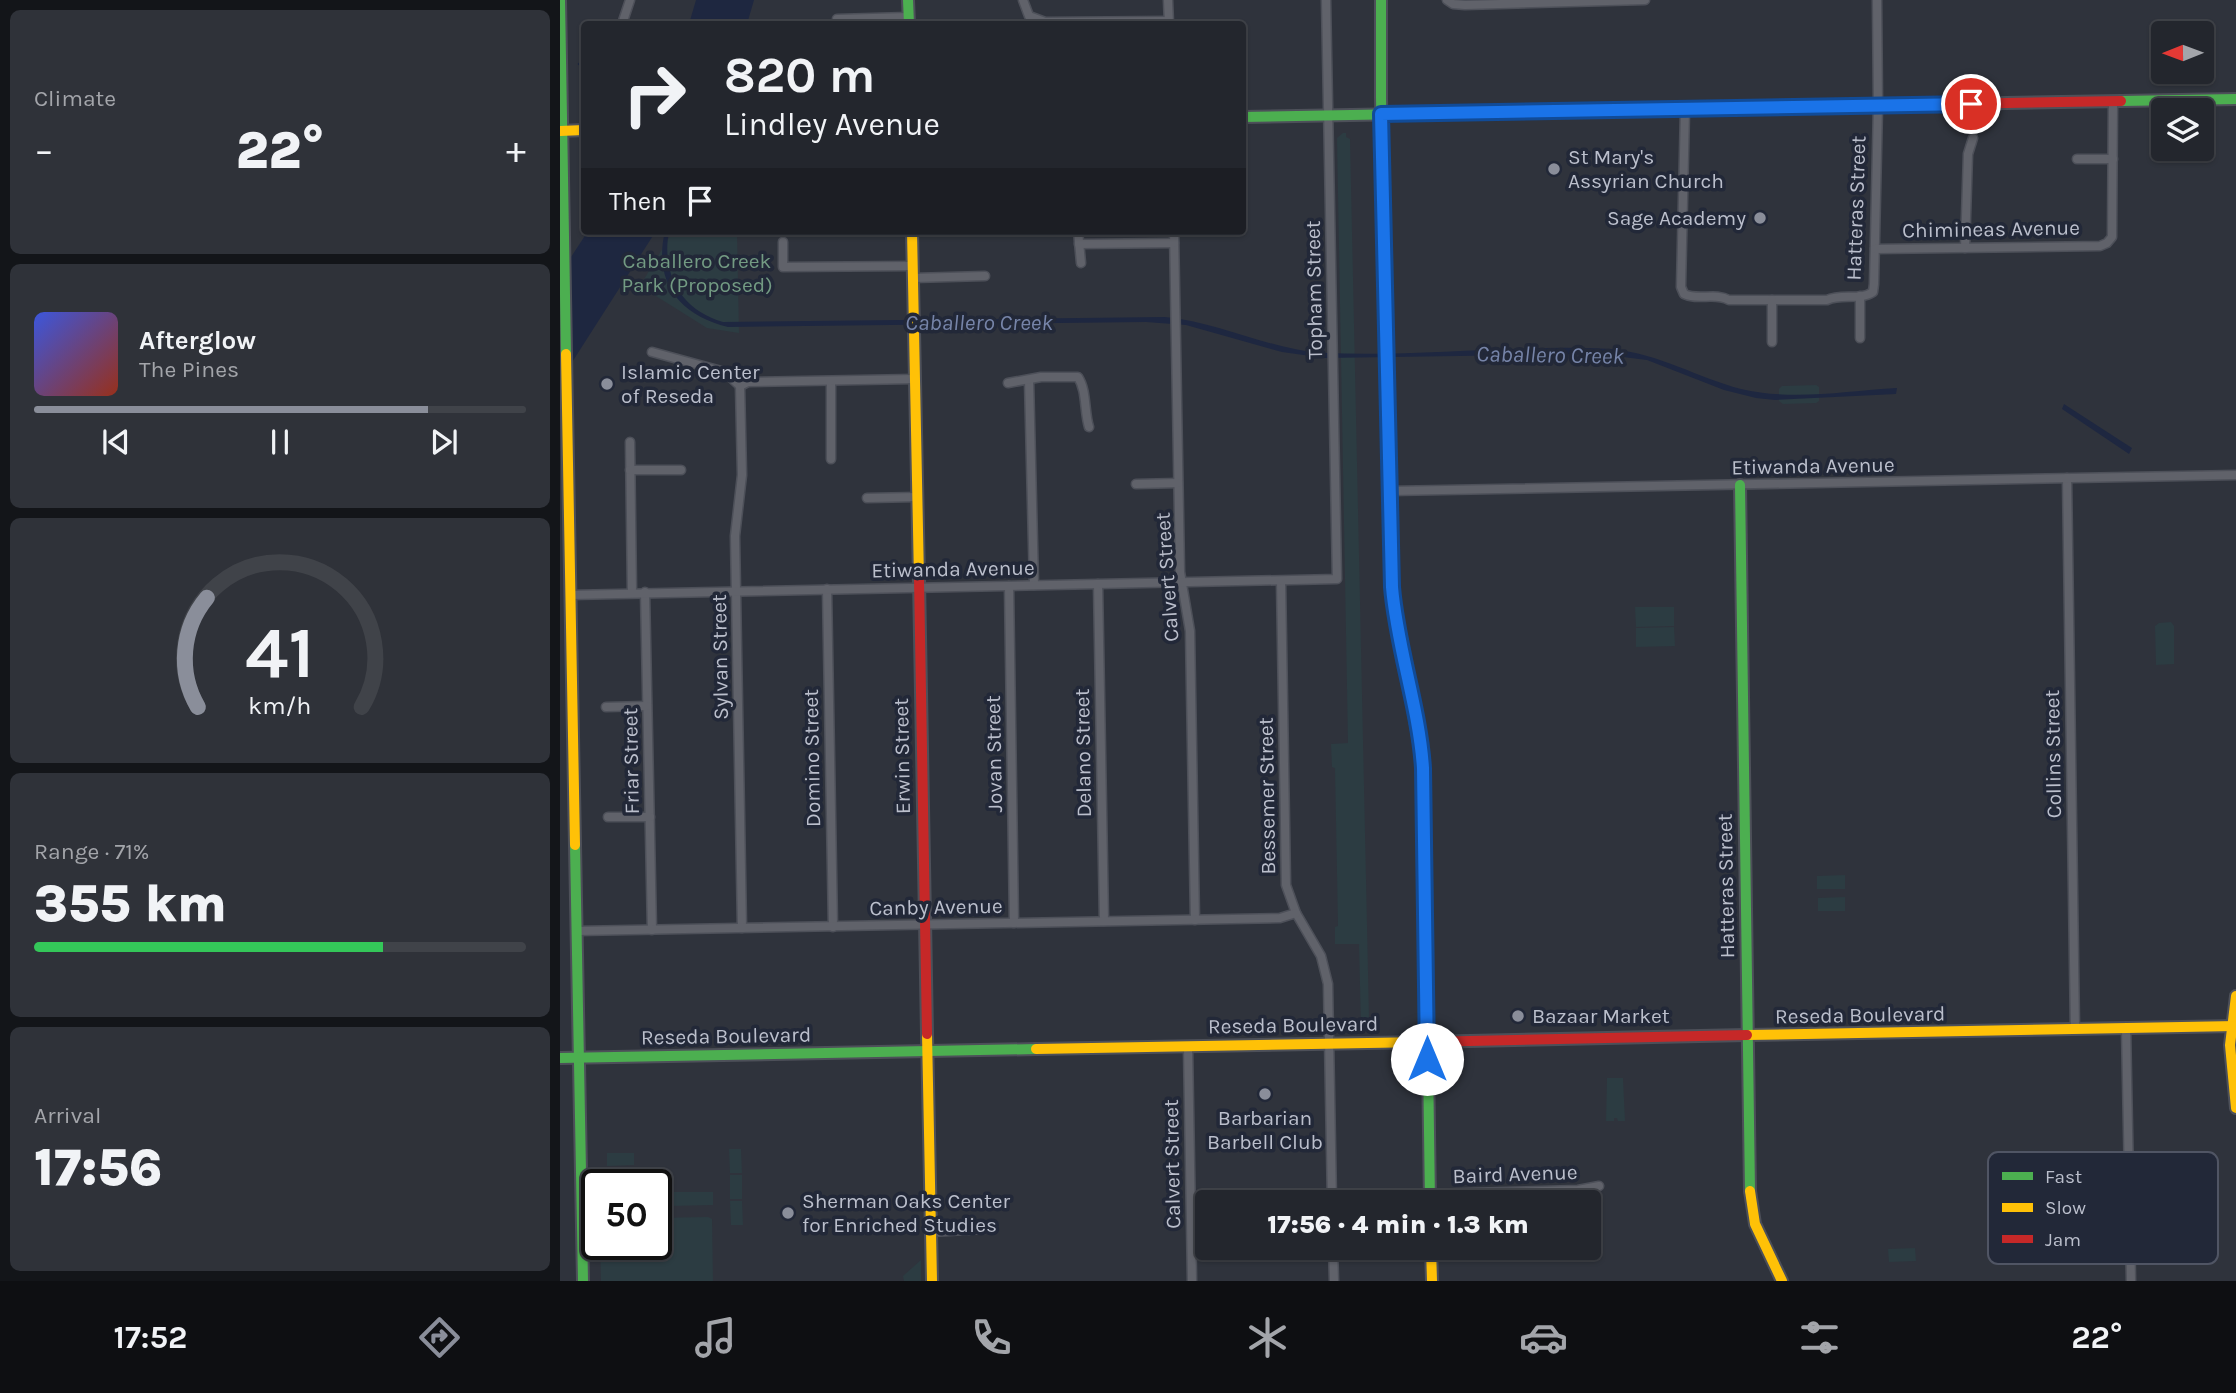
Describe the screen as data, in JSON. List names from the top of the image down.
{
  "streets": {
    "main road": ["Hatteras Street", "Erwin Street", "Reseda Boulevard"],
    "street": [
      "Chimineas Avenue",
      "Topham Street",
      "Etiwanda Avenue",
      "Calvert Street",
      "Sylvan Street",
      "Delano Street",
      "Jovan Street",
      "Collins Street",
      "Domino Street",
      "Friar Street",
      "Bessemer Street",
      "Canby Avenue",
      "Baird Avenue"
    ]
  },
  "crossings": [
    ["Hatteras Street", "Chimineas Avenue"],
    ["Hatteras Street", "Etiwanda Avenue"],
    ["Hatteras Street", "Reseda Boulevard"],
    ["Topham Street", "Etiwanda Avenue"],
    ["Etiwanda Avenue", "Calvert Street"],
    ["Etiwanda Avenue", "Sylvan Street"],
    ["Etiwanda Avenue", "Delano Street"],
    ["Etiwanda Avenue", "Jovan Street"],
    ["Etiwanda Avenue", "Collins Street"],
    ["Etiwanda Avenue", "Erwin Street"],
    ["Etiwanda Avenue", "Domino Street"],
    ["Etiwanda Avenue", "Friar Street"],
    ["Etiwanda Avenue", "Bessemer Street"],
    ["Calvert Street", "Canby Avenue"],
    ["Calvert Street", "Reseda Boulevard"],
    ["Sylvan Street", "Canby Avenue"],
    ["Delano Street", "Canby Avenue"],
    ["Jovan Street", "Canby Avenue"],
    ["Collins Street", "Reseda Boulevard"],
    ["Erwin Street", "Canby Avenue"],
    ["Erwin Street", "Reseda Boulevard"],
    ["Domino Street", "Canby Avenue"],
    ["Friar Street", "Canby Avenue"],
    ["Bessemer Street", "Canby Avenue"],
    ["Bessemer Street", "Reseda Boulevard"]
  ],
  "water": ["Caballero Creek"],
  "parks": ["Caballero Creek Park (Proposed)"],
  "places": [
    "St Mary's Assyrian Church",
    "Sage Academy",
    "Islamic Center of Reseda",
    "Bazaar Market",
    "Barbarian Barbell Club",
    "Sherman Oaks Center for Enriched Studies"
  ],
  "legend": ["Fast", "Slow", "Jam"],
  "north": "left",
  "page": {
    "tile": [
      "Climate",
      ["Range · 71%", "355 km"],
      ["Arrival", "17:56"]
    ],
    "turn": ["820 m", "Lindley Avenue"],
    "heat": ["−", "22°", "+"],
    "then": "Then",
    "song": ["Afterglow", "The Pines"],
    "limit": "50",
    "trip": "17:56 · 4 min · 1.3 km",
    "tabs": ["17:52", "22°"],
    "gauge": ["41", "km/h"]
  }
}
